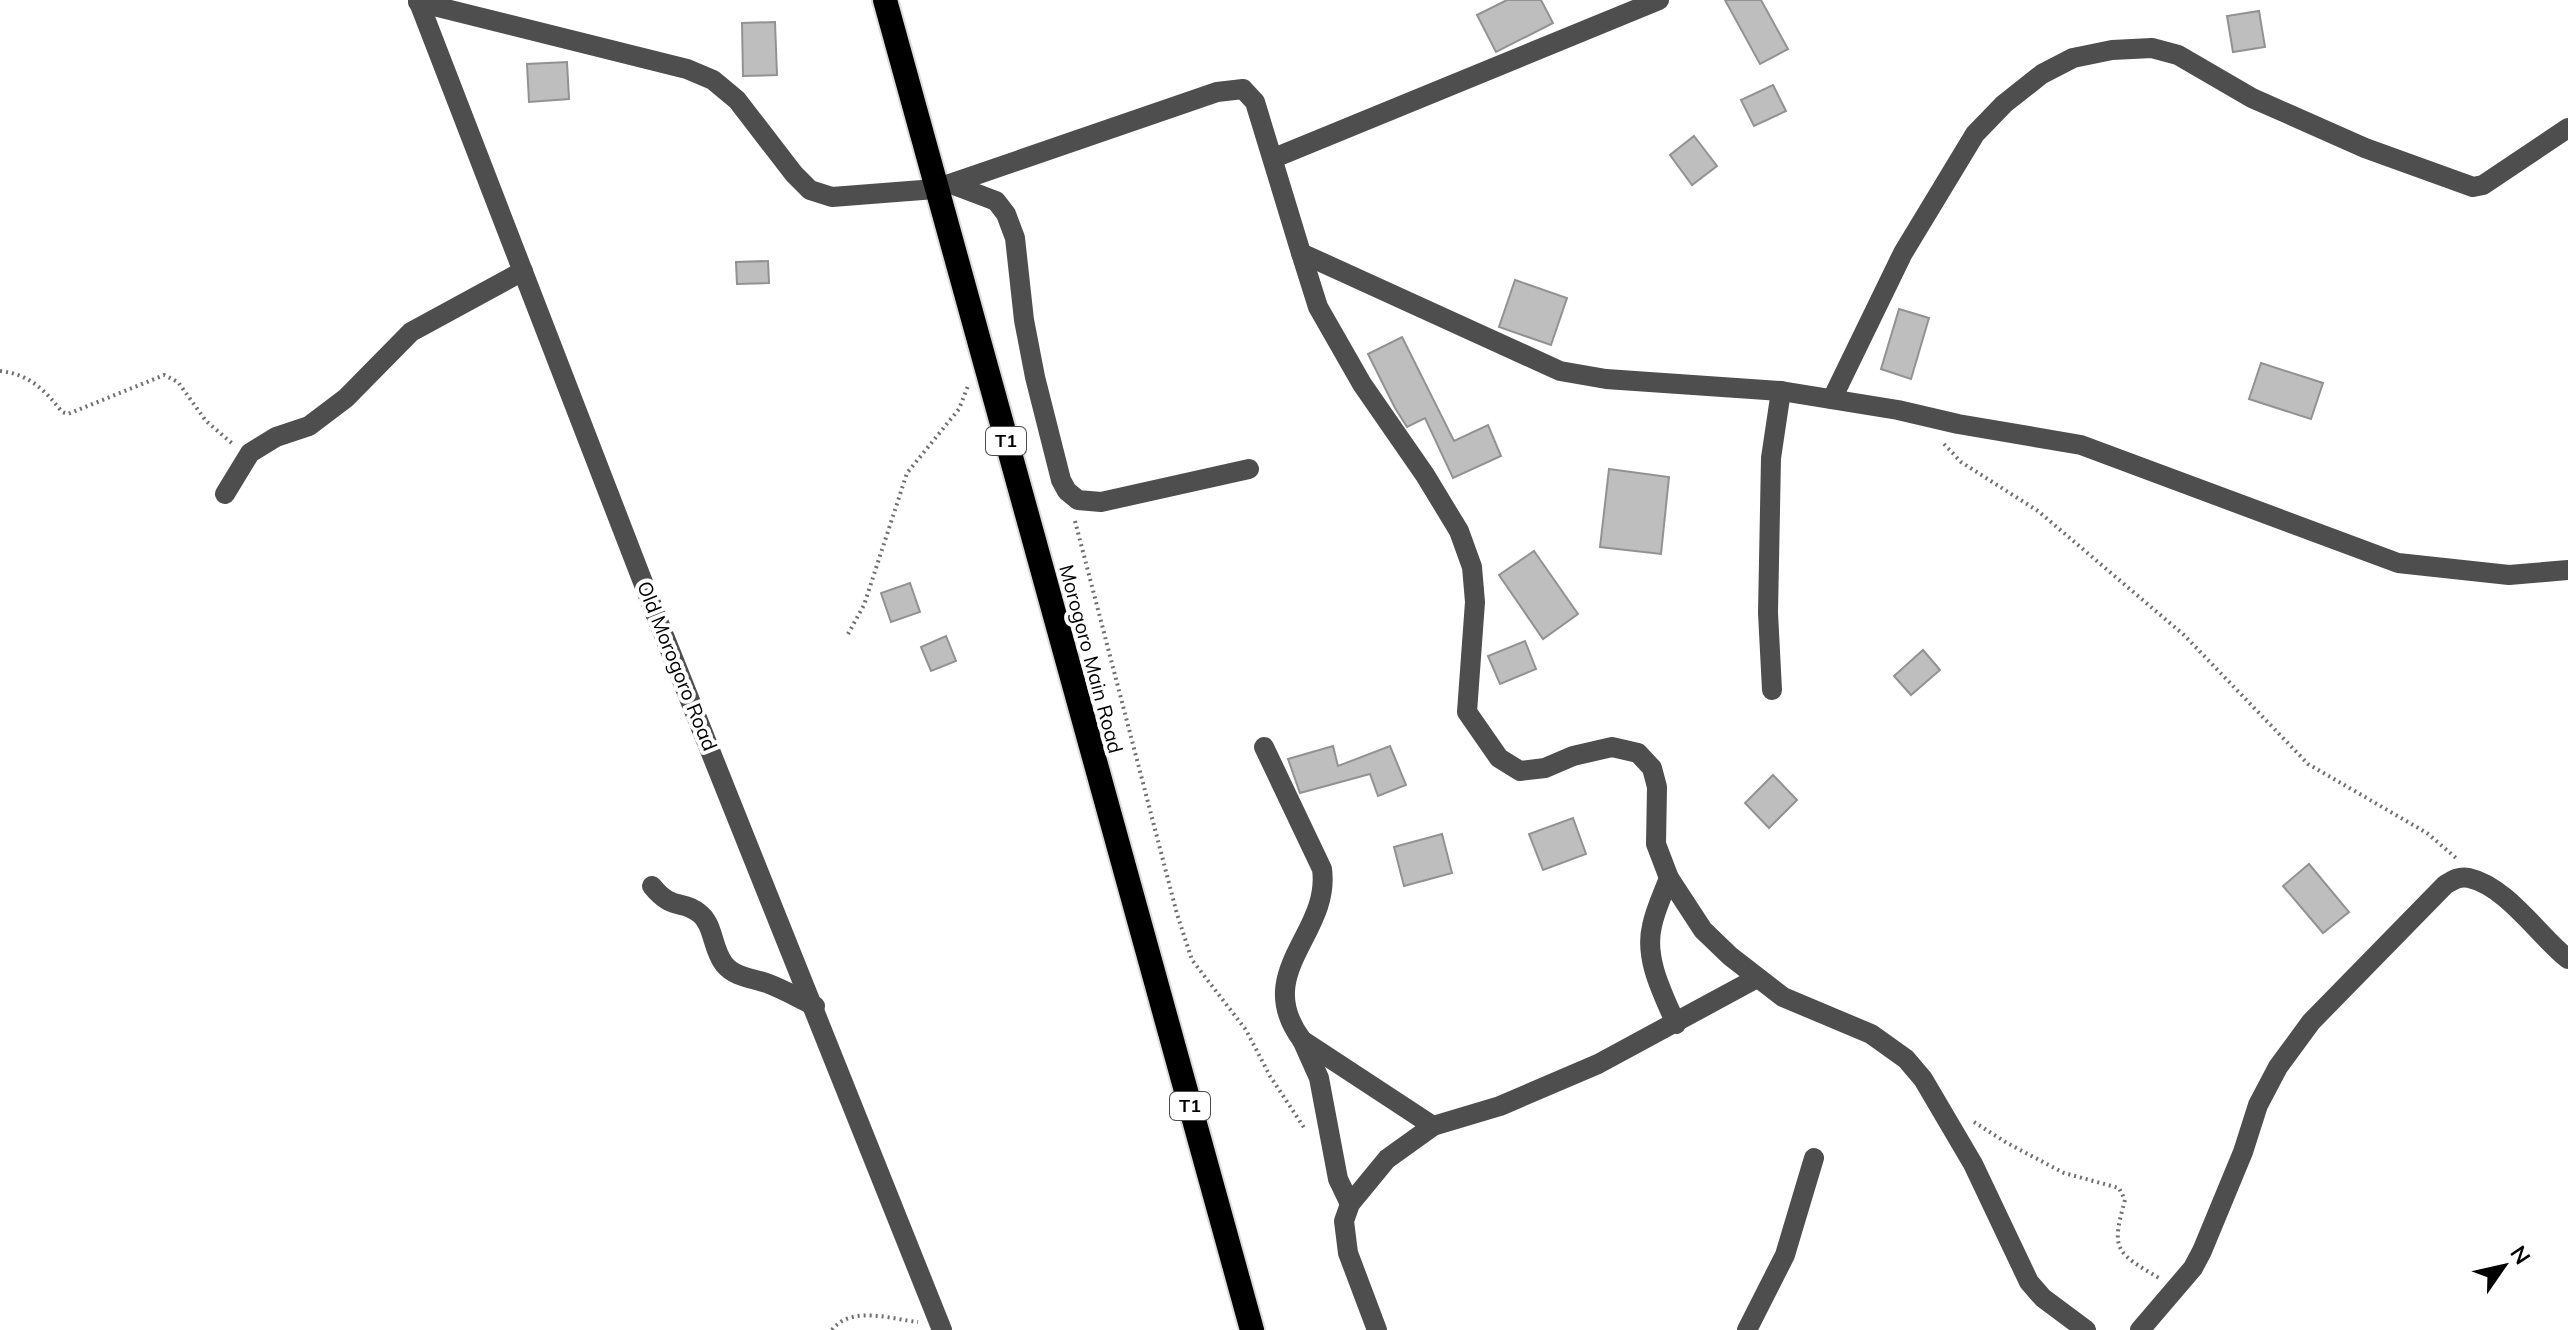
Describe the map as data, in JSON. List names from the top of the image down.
{
  "streets": {
    "highway": ["T1", "Morogoro Main Road"],
    "street": ["Old Morogoro Road"]
  },
  "north": "top right"
}
